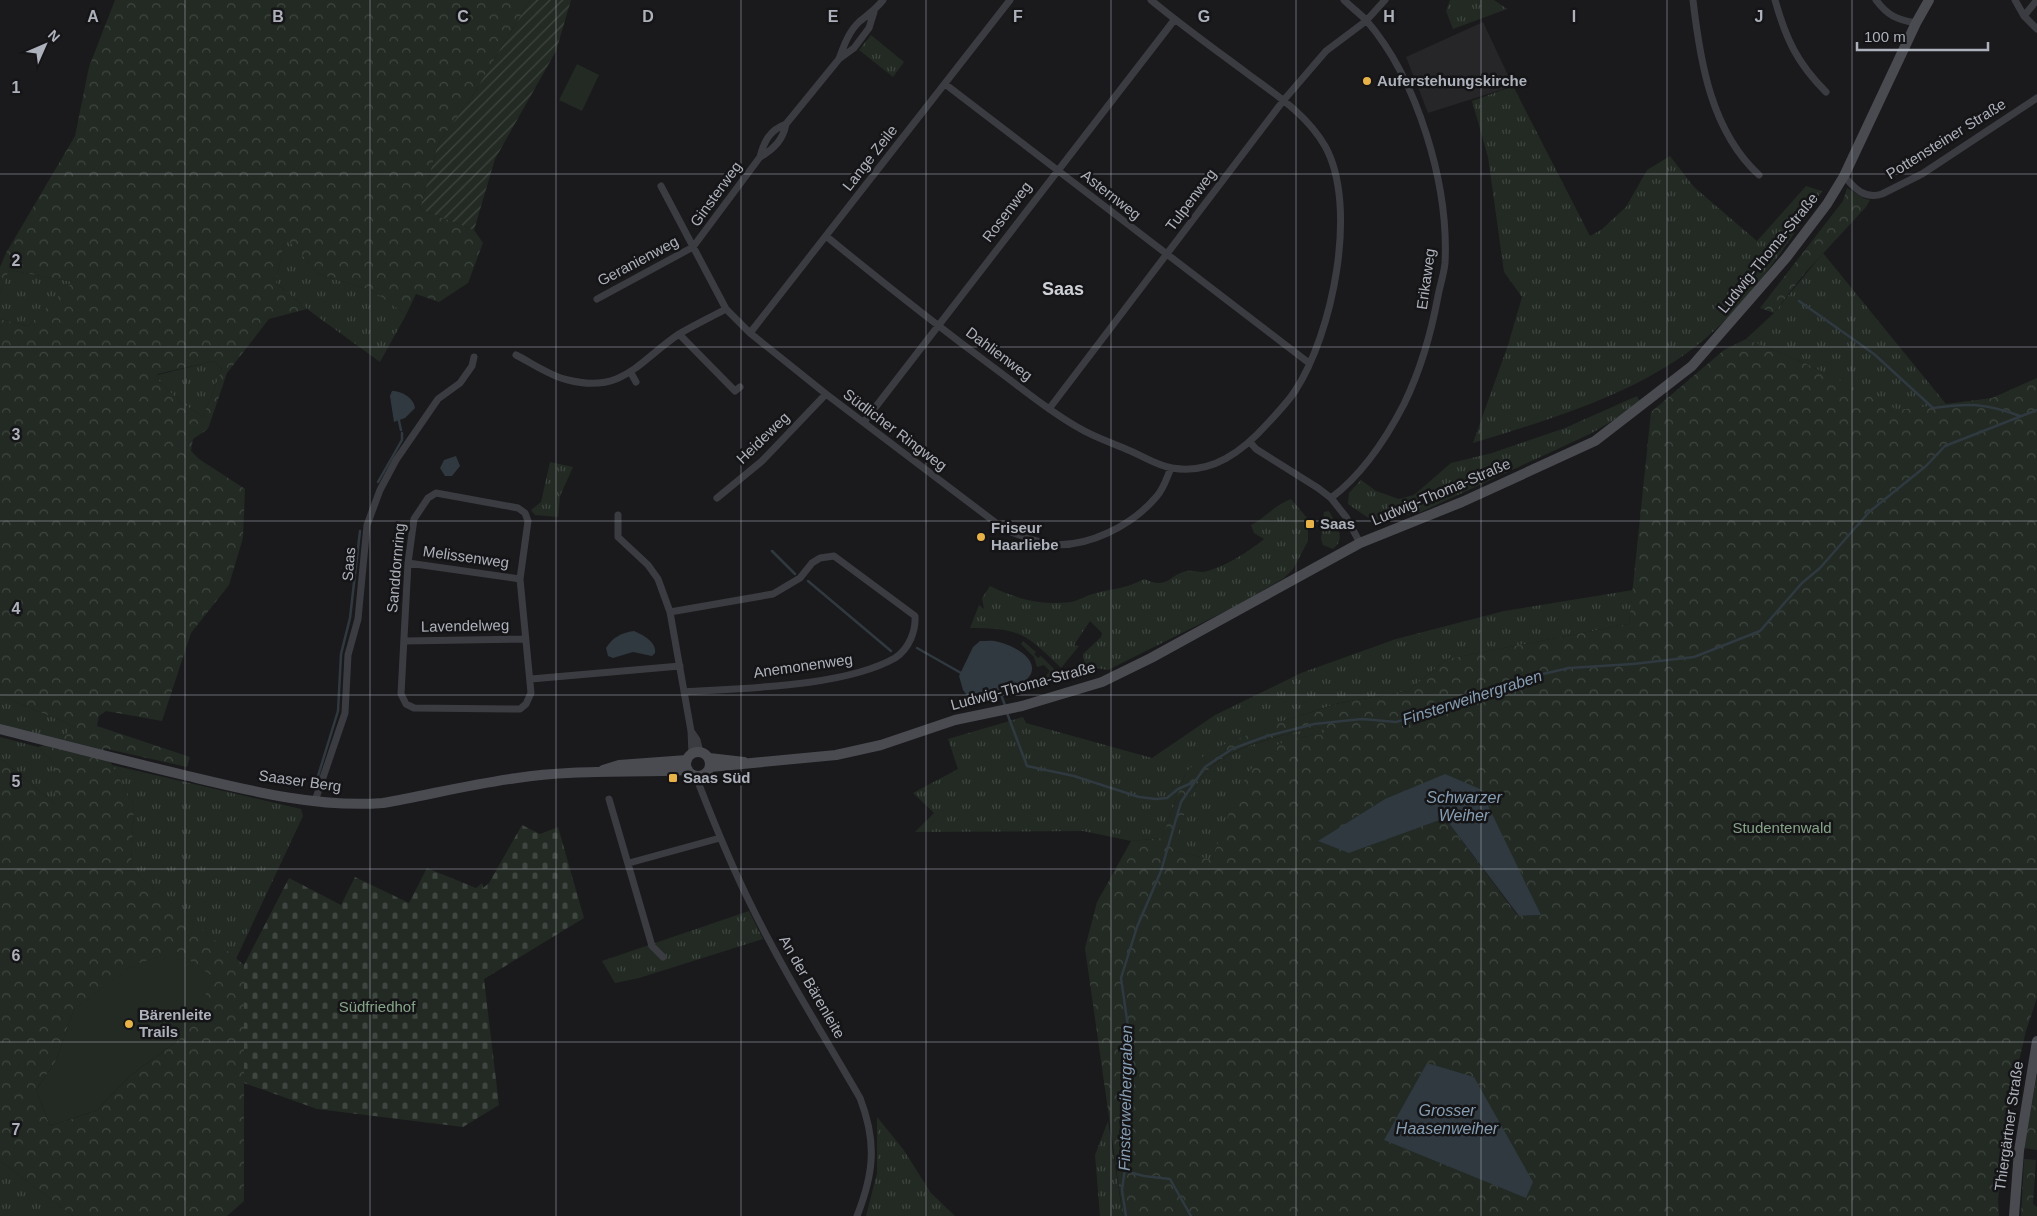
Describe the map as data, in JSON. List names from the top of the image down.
{
  "streets": {
    "street": [
      "Pottensteiner Straße",
      "Lange Zeile",
      "Ginsterweg",
      "Asternweg",
      "Tulpenweg",
      "Rosenweg",
      "Ludwig-Thoma-Straße",
      "Geranienweg",
      "Erikaweg",
      "Dahlienweg",
      "Südlicher Ringweg",
      "Heideweg",
      "Melissenweg",
      "Saas",
      "Sanddornring",
      "Lavendelweg",
      "Anemonenweg",
      "Saaser Berg",
      "An der Bärenleite",
      "Thiergärtner Straße"
    ]
  },
  "crossings": [
    ["Pottensteiner Straße", "Ludwig-Thoma-Straße"],
    ["Lange Zeile", "Asternweg"],
    ["Lange Zeile", "Dahlienweg"],
    ["Lange Zeile", "Südlicher Ringweg"],
    ["Ginsterweg", "Geranienweg"],
    ["Ginsterweg", "Südlicher Ringweg"],
    ["Asternweg", "Tulpenweg"],
    ["Asternweg", "Rosenweg"],
    ["Tulpenweg", "Erikaweg"],
    ["Tulpenweg", "Dahlienweg"],
    ["Rosenweg", "Dahlienweg"],
    ["Rosenweg", "Südlicher Ringweg"],
    ["Ludwig-Thoma-Straße", "Saaser Berg"],
    ["Geranienweg", "Südlicher Ringweg"],
    ["Dahlienweg", "Südlicher Ringweg"],
    ["Südlicher Ringweg", "Heideweg"],
    ["Melissenweg", "Sanddornring"],
    ["Saas", "Saaser Berg"],
    ["Sanddornring", "Lavendelweg"]
  ],
  "districts": ["Saas"],
  "water": ["Finsterweihergraben", "Schwarzer Weiher", "Grosser Haasenweiher"],
  "parks": ["Studentenwald", "Südfriedhof"],
  "places": {
    "other": ["Auferstehungskirche", "Friseur Haarliebe", "Bärenleite Trails"],
    "transit": ["Saas", "Saas Süd"]
  },
  "scale_bar": "100 m",
  "north": "top right",
  "grid": {
    "columns": [
      "A",
      "B",
      "C",
      "D",
      "E",
      "F",
      "G",
      "H",
      "I",
      "J"
    ],
    "rows": [
      "1",
      "2",
      "3",
      "4",
      "5",
      "6",
      "7"
    ]
  }
}
